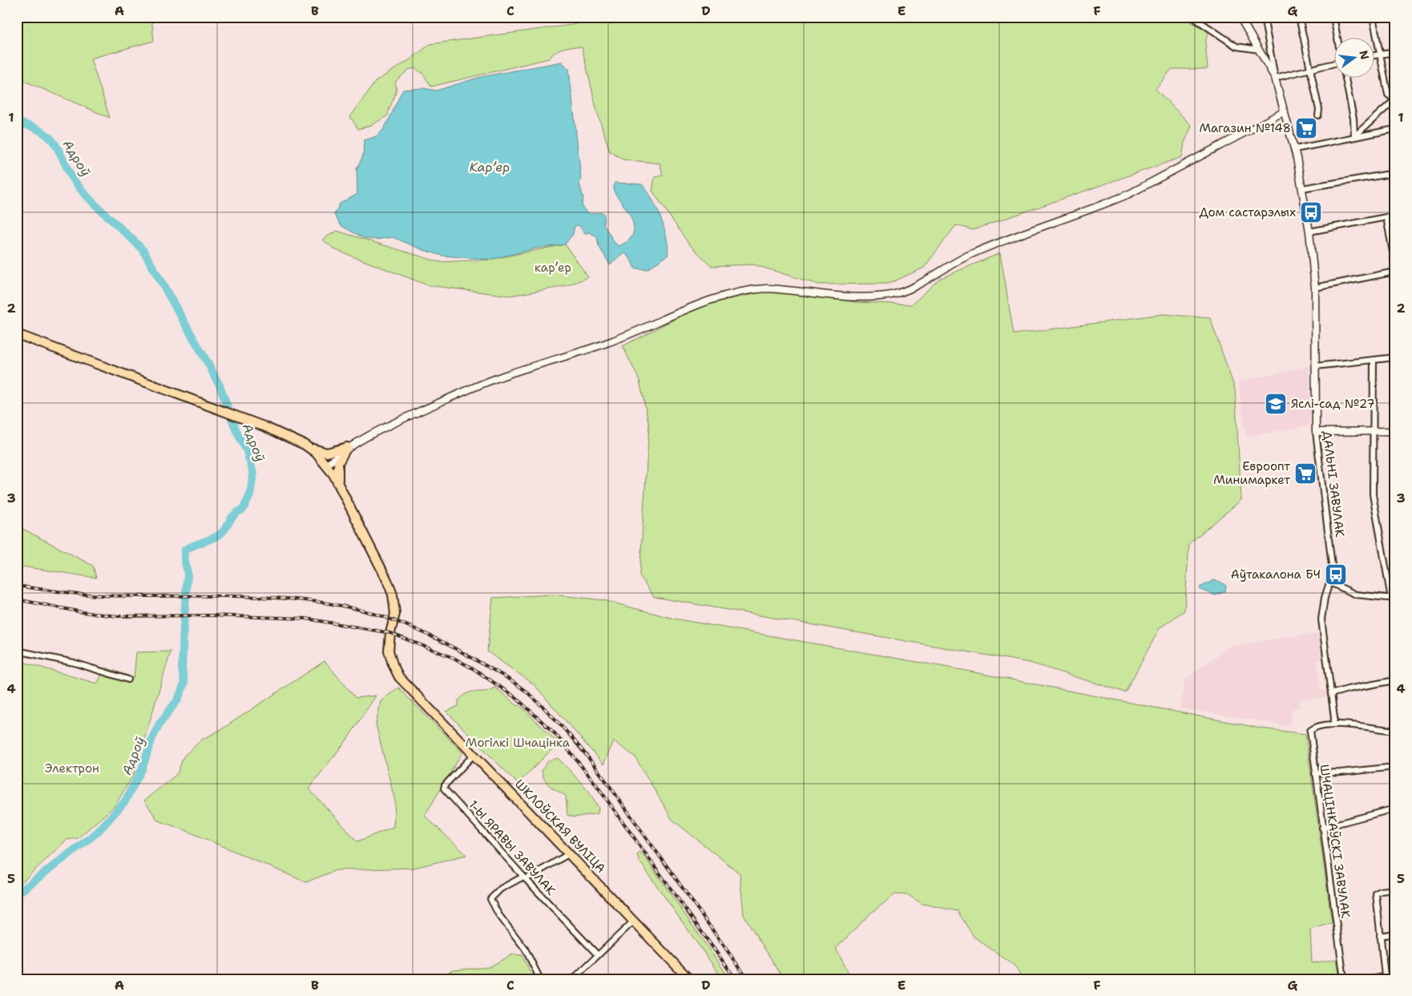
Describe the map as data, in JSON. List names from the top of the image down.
{
  "streets": {
    "main road": ["ШКЛОЎСКАЯ ВУЛІЦА"],
    "street": ["ДАЛЬНІ ЗАВУЛАК", "ШЧАЦІНКАЎСКІ ЗАВУЛАК", "1-Ы ЯРАВЫ ЗАВУЛАК"]
  },
  "crossings": [
    ["ДАЛЬНІ ЗАВУЛАК", "ШЧАЦІНКАЎСКІ ЗАВУЛАК"],
    ["ШКЛОЎСКАЯ ВУЛІЦА", "1-Ы ЯРАВЫ ЗАВУЛАК"]
  ],
  "water": ["Адроў", "Карʼер"],
  "parks": ["карʼер", "Могілкі Шчацінка", "Электрон"],
  "places": {
    "supermarket": ["Магазин №148", "Евроопт Минимаркет"],
    "bus stop": ["Дом састарэлых", "Аўтакалона БЧ"],
    "school or university": ["Яслі-сад №27"]
  },
  "north": "right",
  "grid": {
    "columns": [
      "A",
      "B",
      "C",
      "D",
      "E",
      "F",
      "G"
    ],
    "rows": [
      "1",
      "2",
      "3",
      "4",
      "5"
    ]
  }
}
